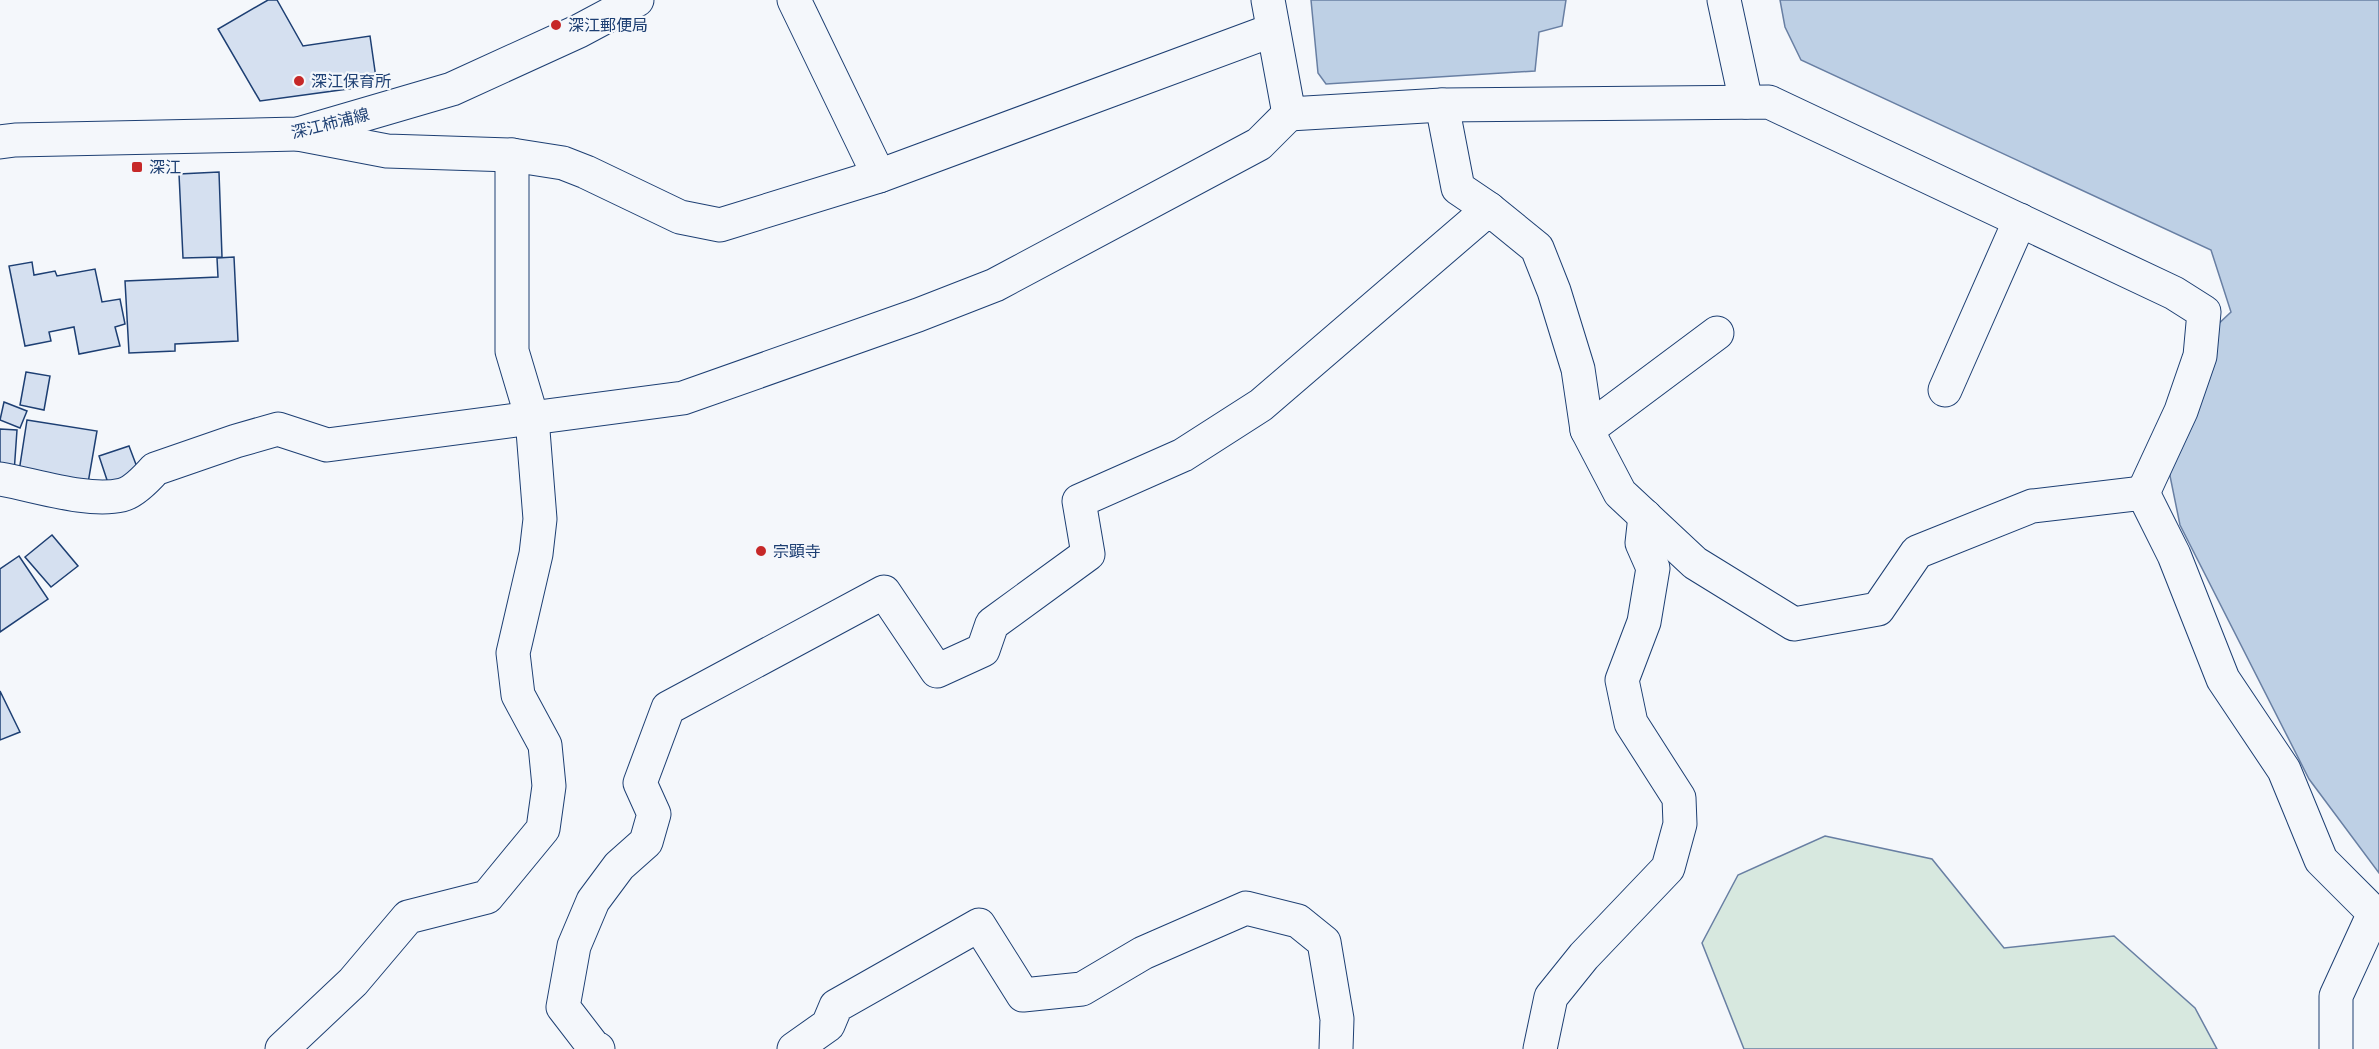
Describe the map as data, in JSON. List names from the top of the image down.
{
  "streets": {
    "street": ["深江柿浦線"]
  },
  "places": {
    "other": ["深江郵便局", "深江保育所", "宗顕寺"],
    "transit": ["深江"]
  }
}
